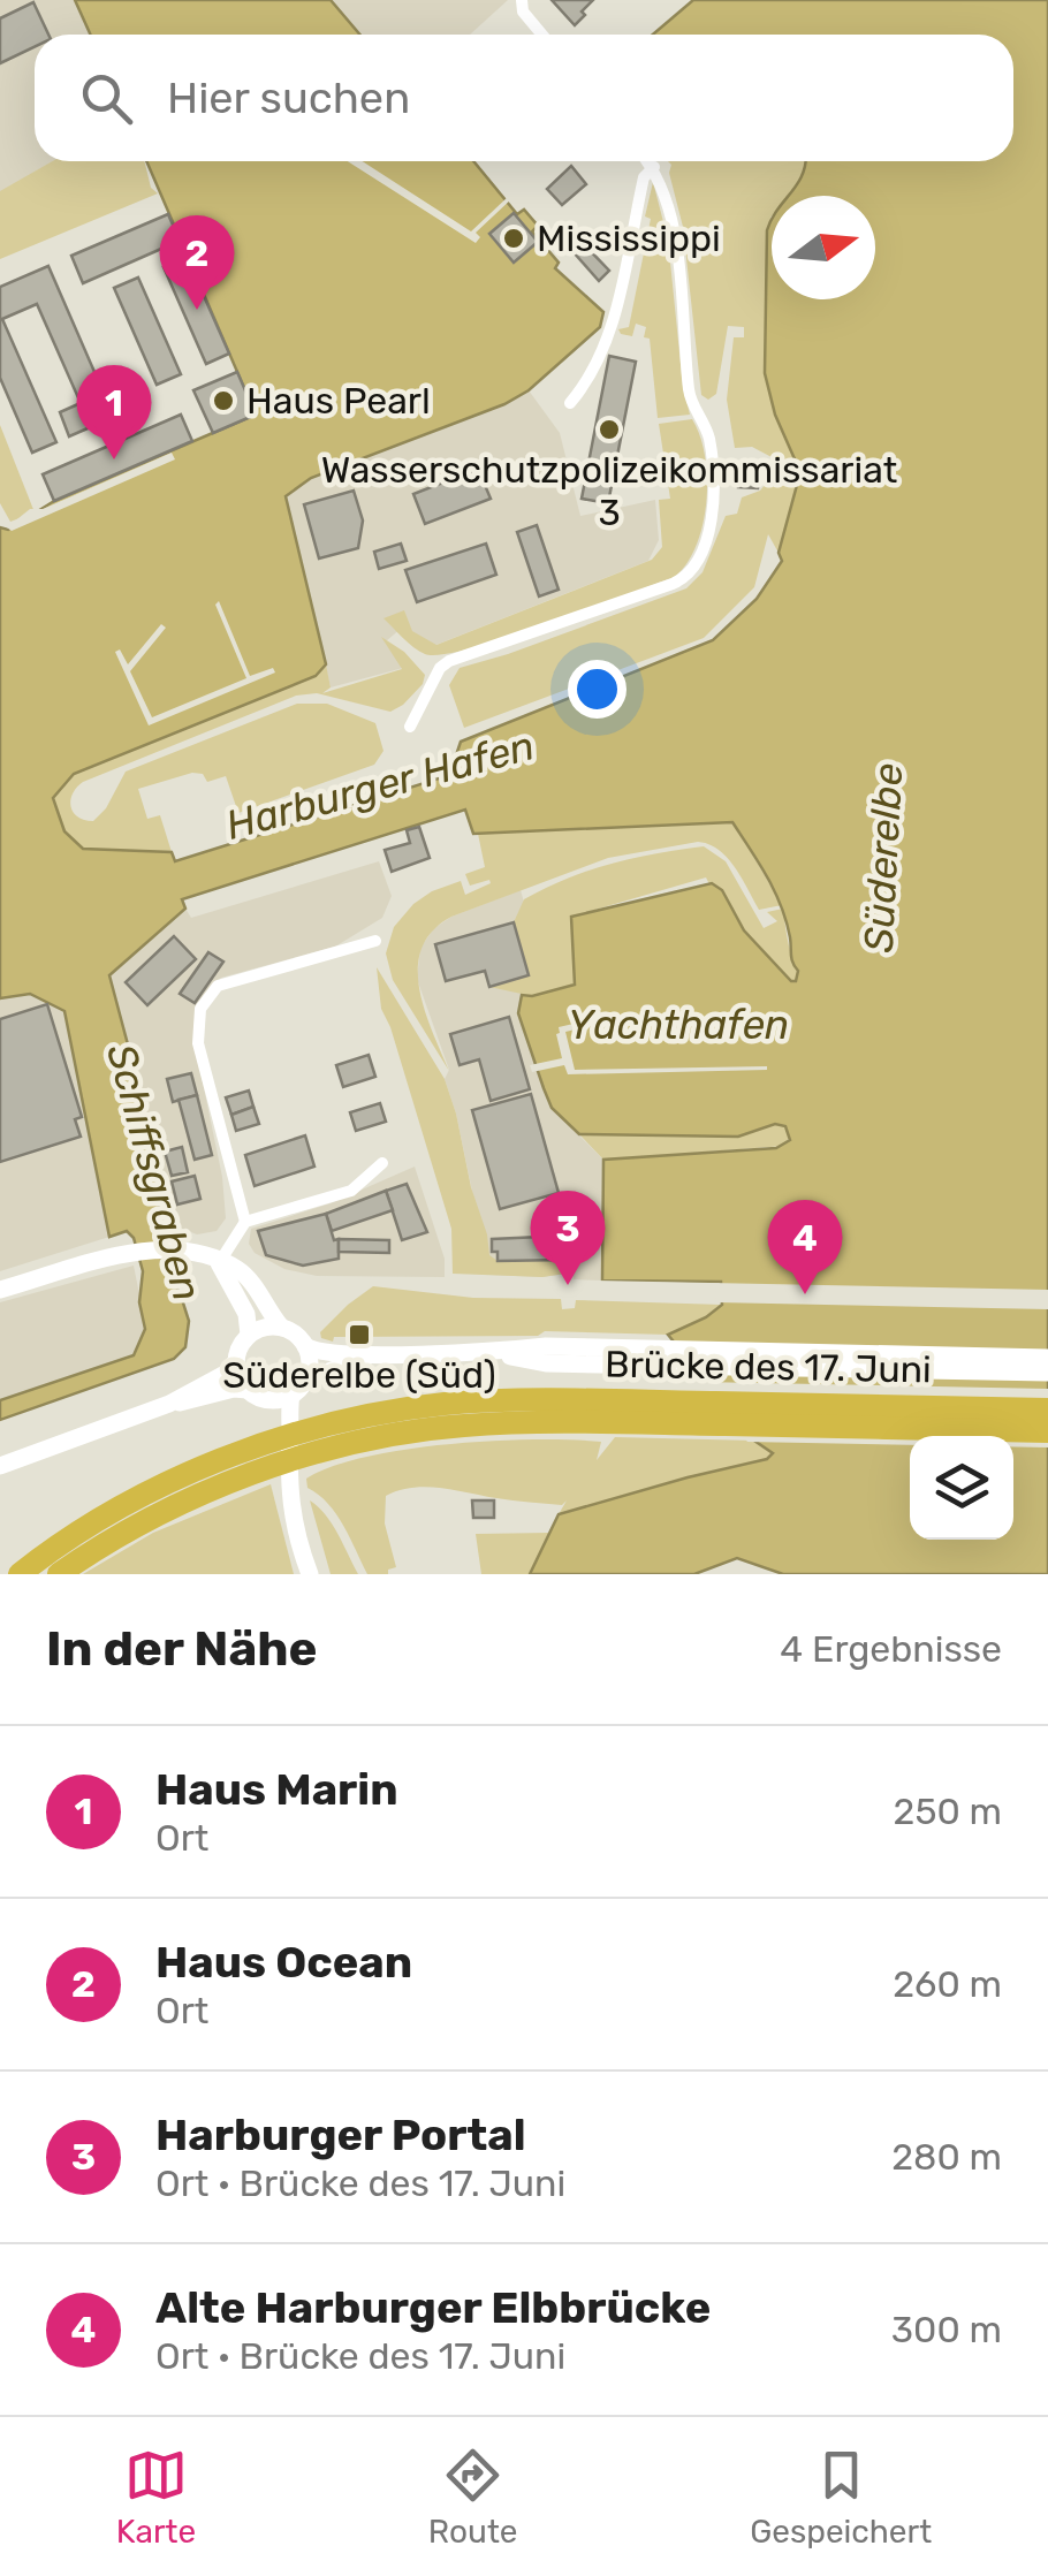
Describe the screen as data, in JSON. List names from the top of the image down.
{
  "streets": {
    "main road": ["Brücke des 17. Juni"]
  },
  "water": [
    "Harburger Hafen",
    "Süderelbe",
    "Yachthafen",
    "Schiffsgraben"
  ],
  "places": {
    "other": ["Mississippi", "Haus Pearl", "Wasserschutzpolizeikommissariat 3"],
    "transit": ["Süderelbe (Süd)"]
  },
  "north": "right",
  "page": {
    "search": "Hier suchen",
    "pins": [
      "2",
      "1",
      "3",
      "4"
    ],
    "heading": ["In der Nähe", "4 Ergebnisse"],
    "list": [
      {
        "mark": "1",
        "name": "Haus Marin",
        "note": "Ort",
        "value": "250 m"
      },
      {
        "mark": "2",
        "name": "Haus Ocean",
        "note": "Ort",
        "value": "260 m"
      },
      {
        "mark": "3",
        "name": "Harburger Portal",
        "note": "Ort · Brücke des 17. Juni",
        "value": "280 m"
      },
      {
        "mark": "4",
        "name": "Alte Harburger Elbbrücke",
        "note": "Ort · Brücke des 17. Juni",
        "value": "300 m"
      }
    ],
    "nav": ["Karte", "Route", "Gespeichert"]
  }
}
